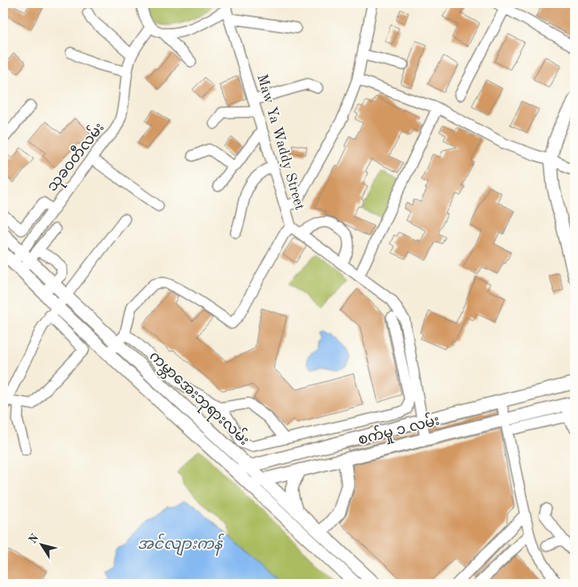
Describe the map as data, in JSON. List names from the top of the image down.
{
  "streets": {
    "main road": ["ကမ္ဘာအေးဘုရားလမ်း", "စက်မှု ၁ လမ်း"],
    "street": ["Maw Ya Waddy Street", "သုခဝတီလမ်း"]
  },
  "crossings": [
    ["Maw Ya Waddy Street", "စက်မှု ၁ လမ်း"],
    ["သုခဝတီလမ်း", "ကမ္ဘာအေးဘုရားလမ်း"],
    ["ကမ္ဘာအေးဘုရားလမ်း", "စက်မှု ၁ လမ်း"]
  ],
  "water": ["အင်လျားကန်"],
  "north": "top left"
}
